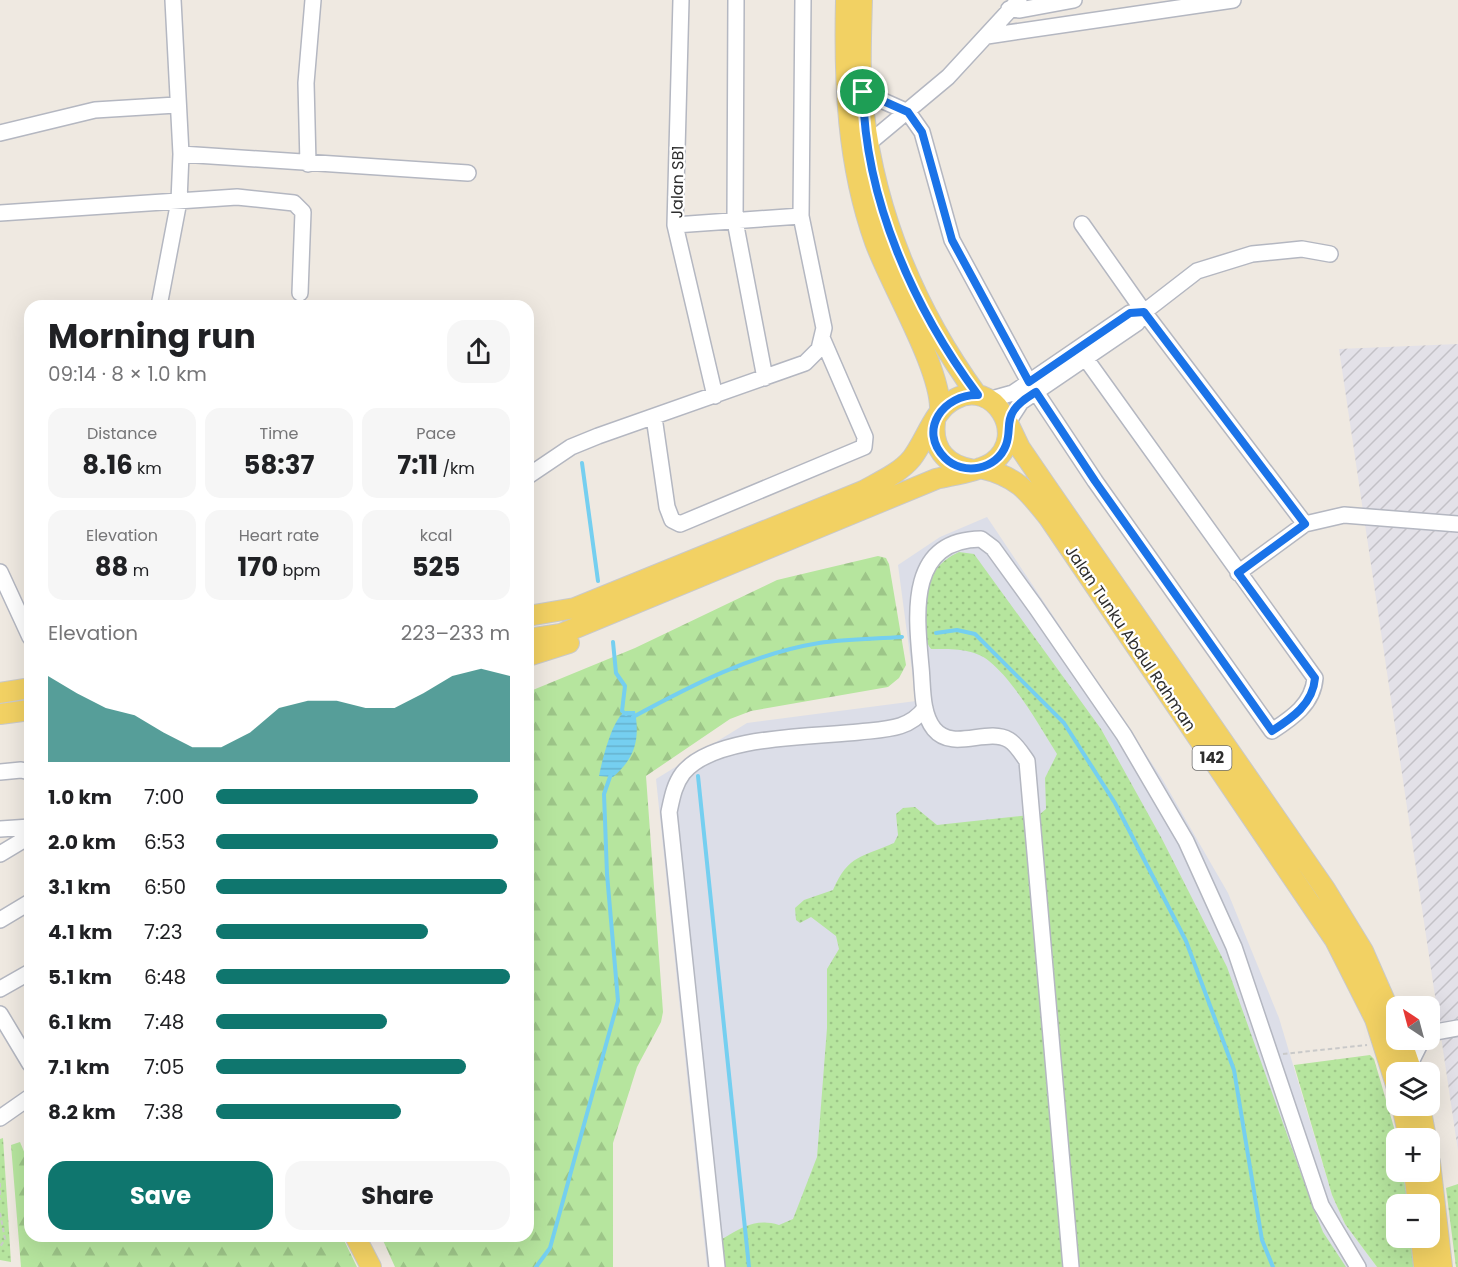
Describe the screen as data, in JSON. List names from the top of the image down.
{
  "streets": {
    "main road": ["Jalan Tunku Abdul Rahman", "142"],
    "street": ["Jalan SB1"]
  },
  "crossings": [
    ["Jalan Tunku Abdul Rahman", "142"]
  ],
  "north": "top left",
  "page": {
    "heading": ["Morning run", "09:14 · 8 × 1.0 km"],
    "stats": [
      ["Distance", "8.16 km"],
      ["Time", "58:37"],
      ["Pace", "7:11 /km"],
      ["Elevation", "88 m"],
      ["Heart rate", "170 bpm"],
      ["kcal", "525"]
    ],
    "chart": ["Elevation", "223–233 m"],
    "list": [
      {
        "name": "1.0 km",
        "note": "7:00"
      },
      {
        "name": "2.0 km",
        "note": "6:53"
      },
      {
        "name": "3.1 km",
        "note": "6:50"
      },
      {
        "name": "4.1 km",
        "note": "7:23"
      },
      {
        "name": "5.1 km",
        "note": "6:48"
      },
      {
        "name": "6.1 km",
        "note": "7:48"
      },
      {
        "name": "7.1 km",
        "note": "7:05"
      },
      {
        "name": "8.2 km",
        "note": "7:38"
      }
    ],
    "map_buttons": ["+", "−"],
    "buttons": ["Save", "Share"]
  }
}
